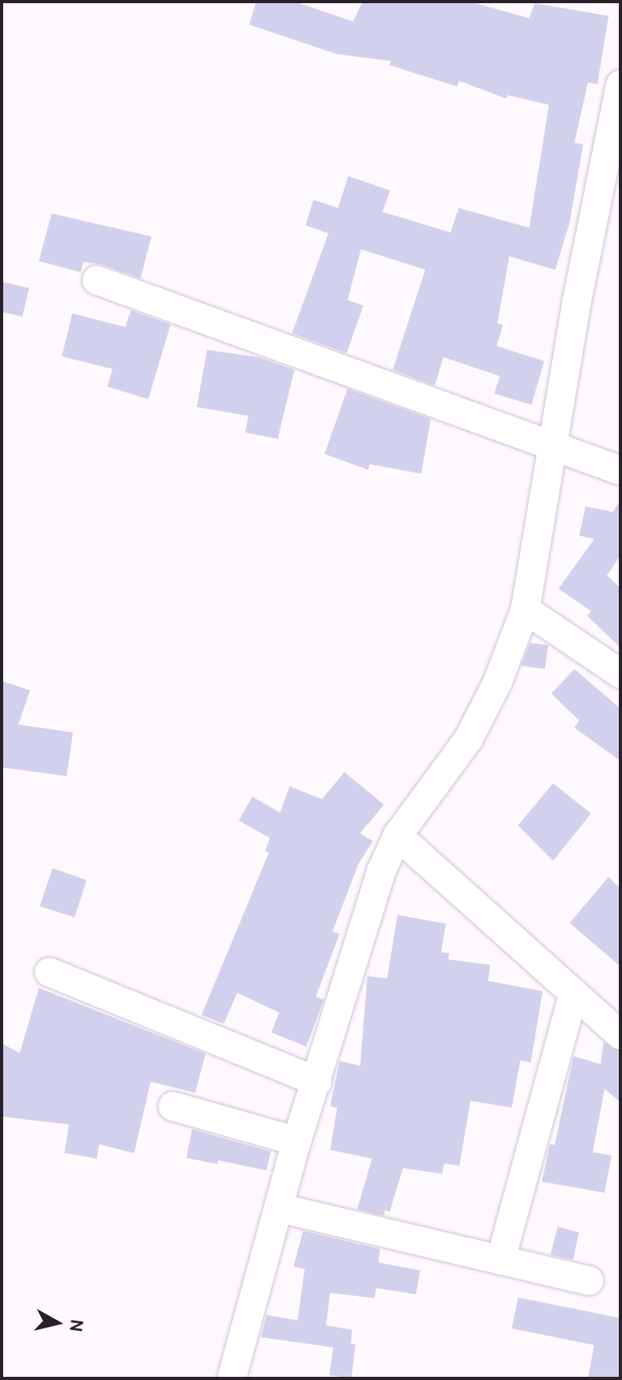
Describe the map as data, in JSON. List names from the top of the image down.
{
  "north": "right"
}
